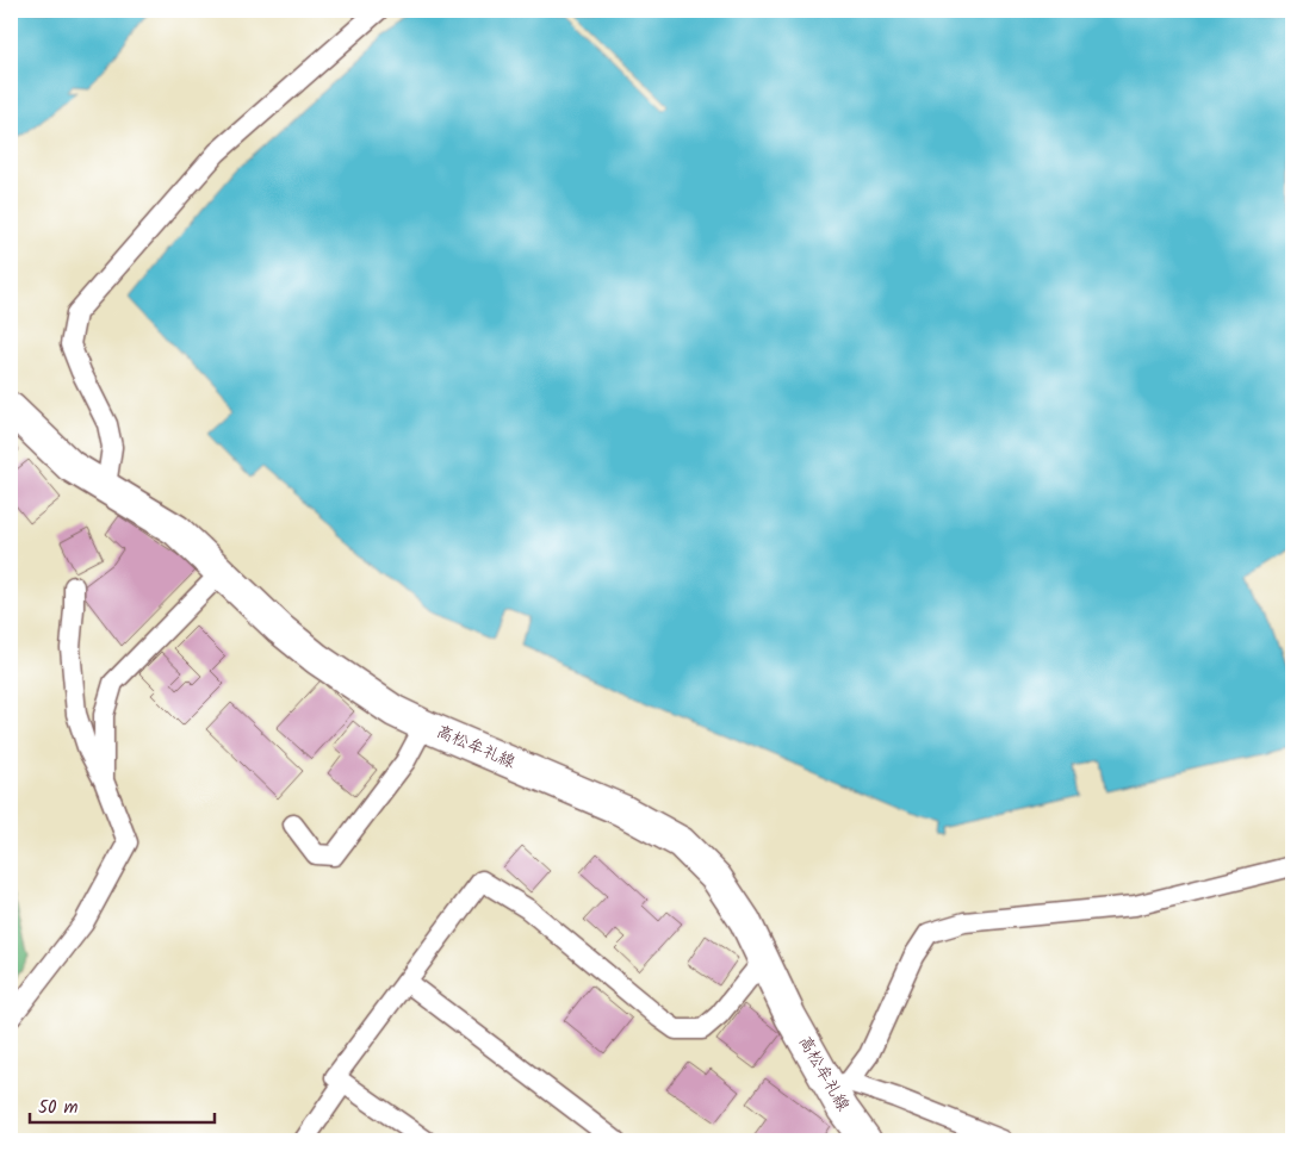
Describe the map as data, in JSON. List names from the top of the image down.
{
  "streets": {
    "main road": ["高松牟礼線"]
  },
  "scale_bar": "50 m"
}
